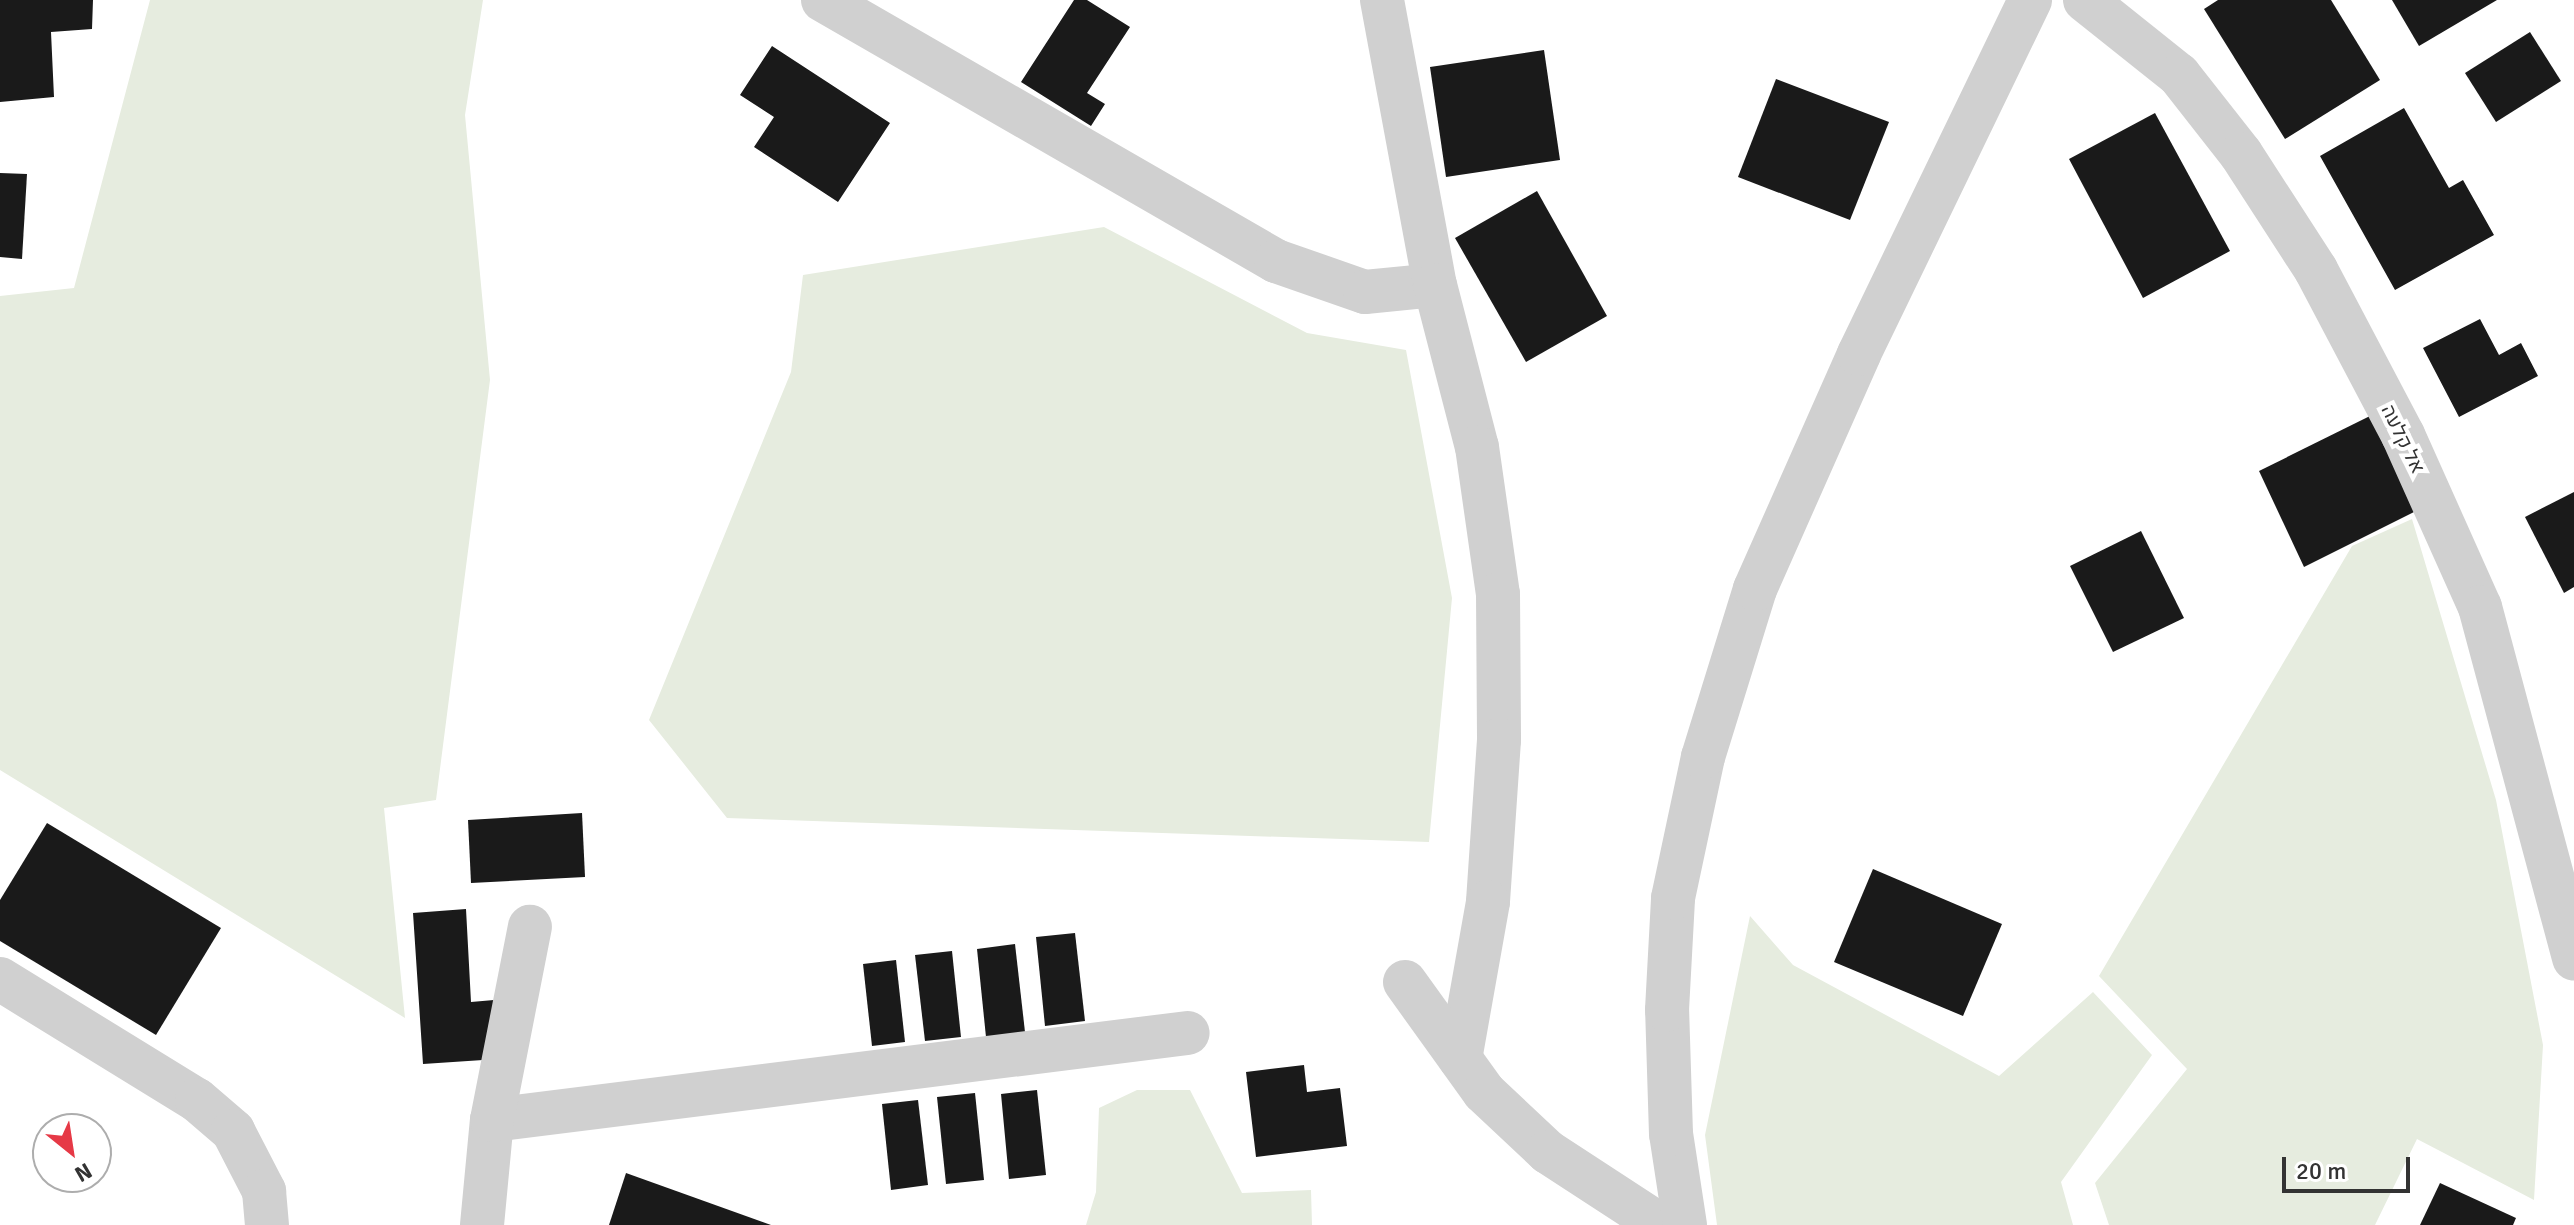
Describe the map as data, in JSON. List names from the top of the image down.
{
  "streets": {
    "street": ["אל קלעה"]
  },
  "scale_bar": "20 m",
  "north": "bottom right"
}
